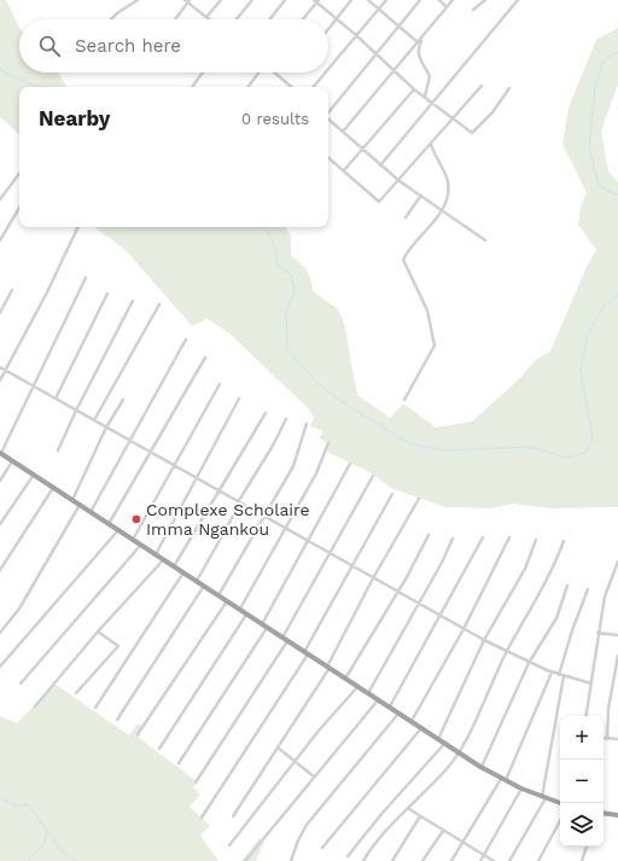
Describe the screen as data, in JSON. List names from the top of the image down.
{
  "places": ["Complexe Scholaire Imma Ngankou"],
  "page": {
    "search": "Search here",
    "heading": ["Nearby", "0 results"],
    "map_buttons": ["+", "−"]
  }
}
